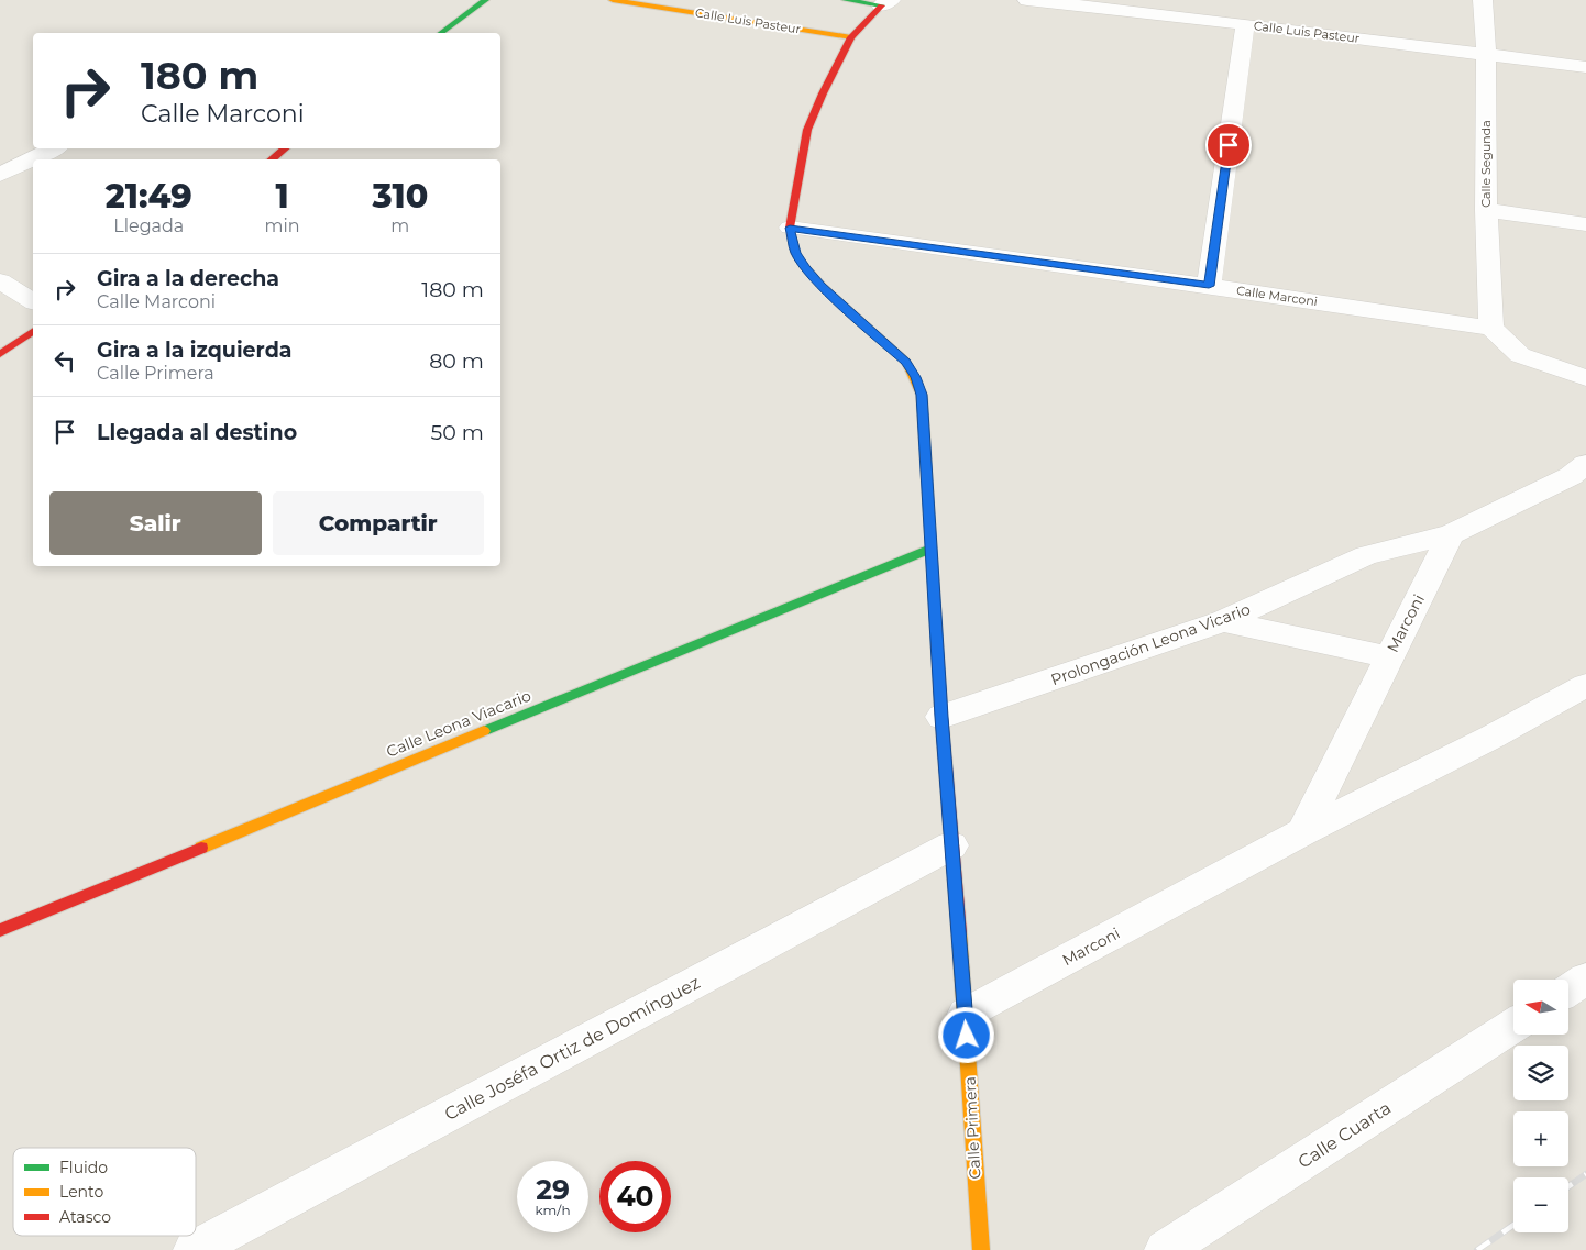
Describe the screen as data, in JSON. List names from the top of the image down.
{
  "streets": {
    "street": [
      "Calle Luis Pasteur",
      "Calle Segunda",
      "Calle Marconi",
      "Marconi",
      "Prolongación Leona Vicario",
      "Calle Leona Viacario",
      "Calle Joséfa Ortiz de Domínguez",
      "Calle Primera",
      "Calle Cuarta"
    ]
  },
  "crossings": [
    ["Calle Luis Pasteur", "Calle Segunda"],
    ["Calle Luis Pasteur", "Calle Primera"],
    ["Calle Segunda", "Calle Marconi"],
    ["Calle Marconi", "Calle Primera"],
    ["Marconi", "Prolongación Leona Vicario"],
    ["Marconi", "Calle Primera"],
    ["Prolongación Leona Vicario", "Calle Primera"],
    ["Calle Leona Viacario", "Calle Primera"],
    ["Calle Joséfa Ortiz de Domínguez", "Calle Primera"]
  ],
  "legend": ["Fluido", "Lento", "Atasco"],
  "north": "left",
  "page": {
    "turn": ["180 m", "Calle Marconi"],
    "eta": [
      "21:49",
      "Llegada",
      "1",
      "min",
      "310",
      "m"
    ],
    "list": [
      {
        "name": "Gira a la derecha",
        "note": "Calle Marconi",
        "value": "180 m"
      },
      {
        "name": "Gira a la izquierda",
        "note": "Calle Primera",
        "value": "80 m"
      },
      {
        "name": "Llegada al destino",
        "value": "50 m"
      }
    ],
    "buttons": ["Salir", "Compartir"],
    "map_buttons": ["+", "−"],
    "speed": "29 km/h",
    "limit": "40"
  }
}
